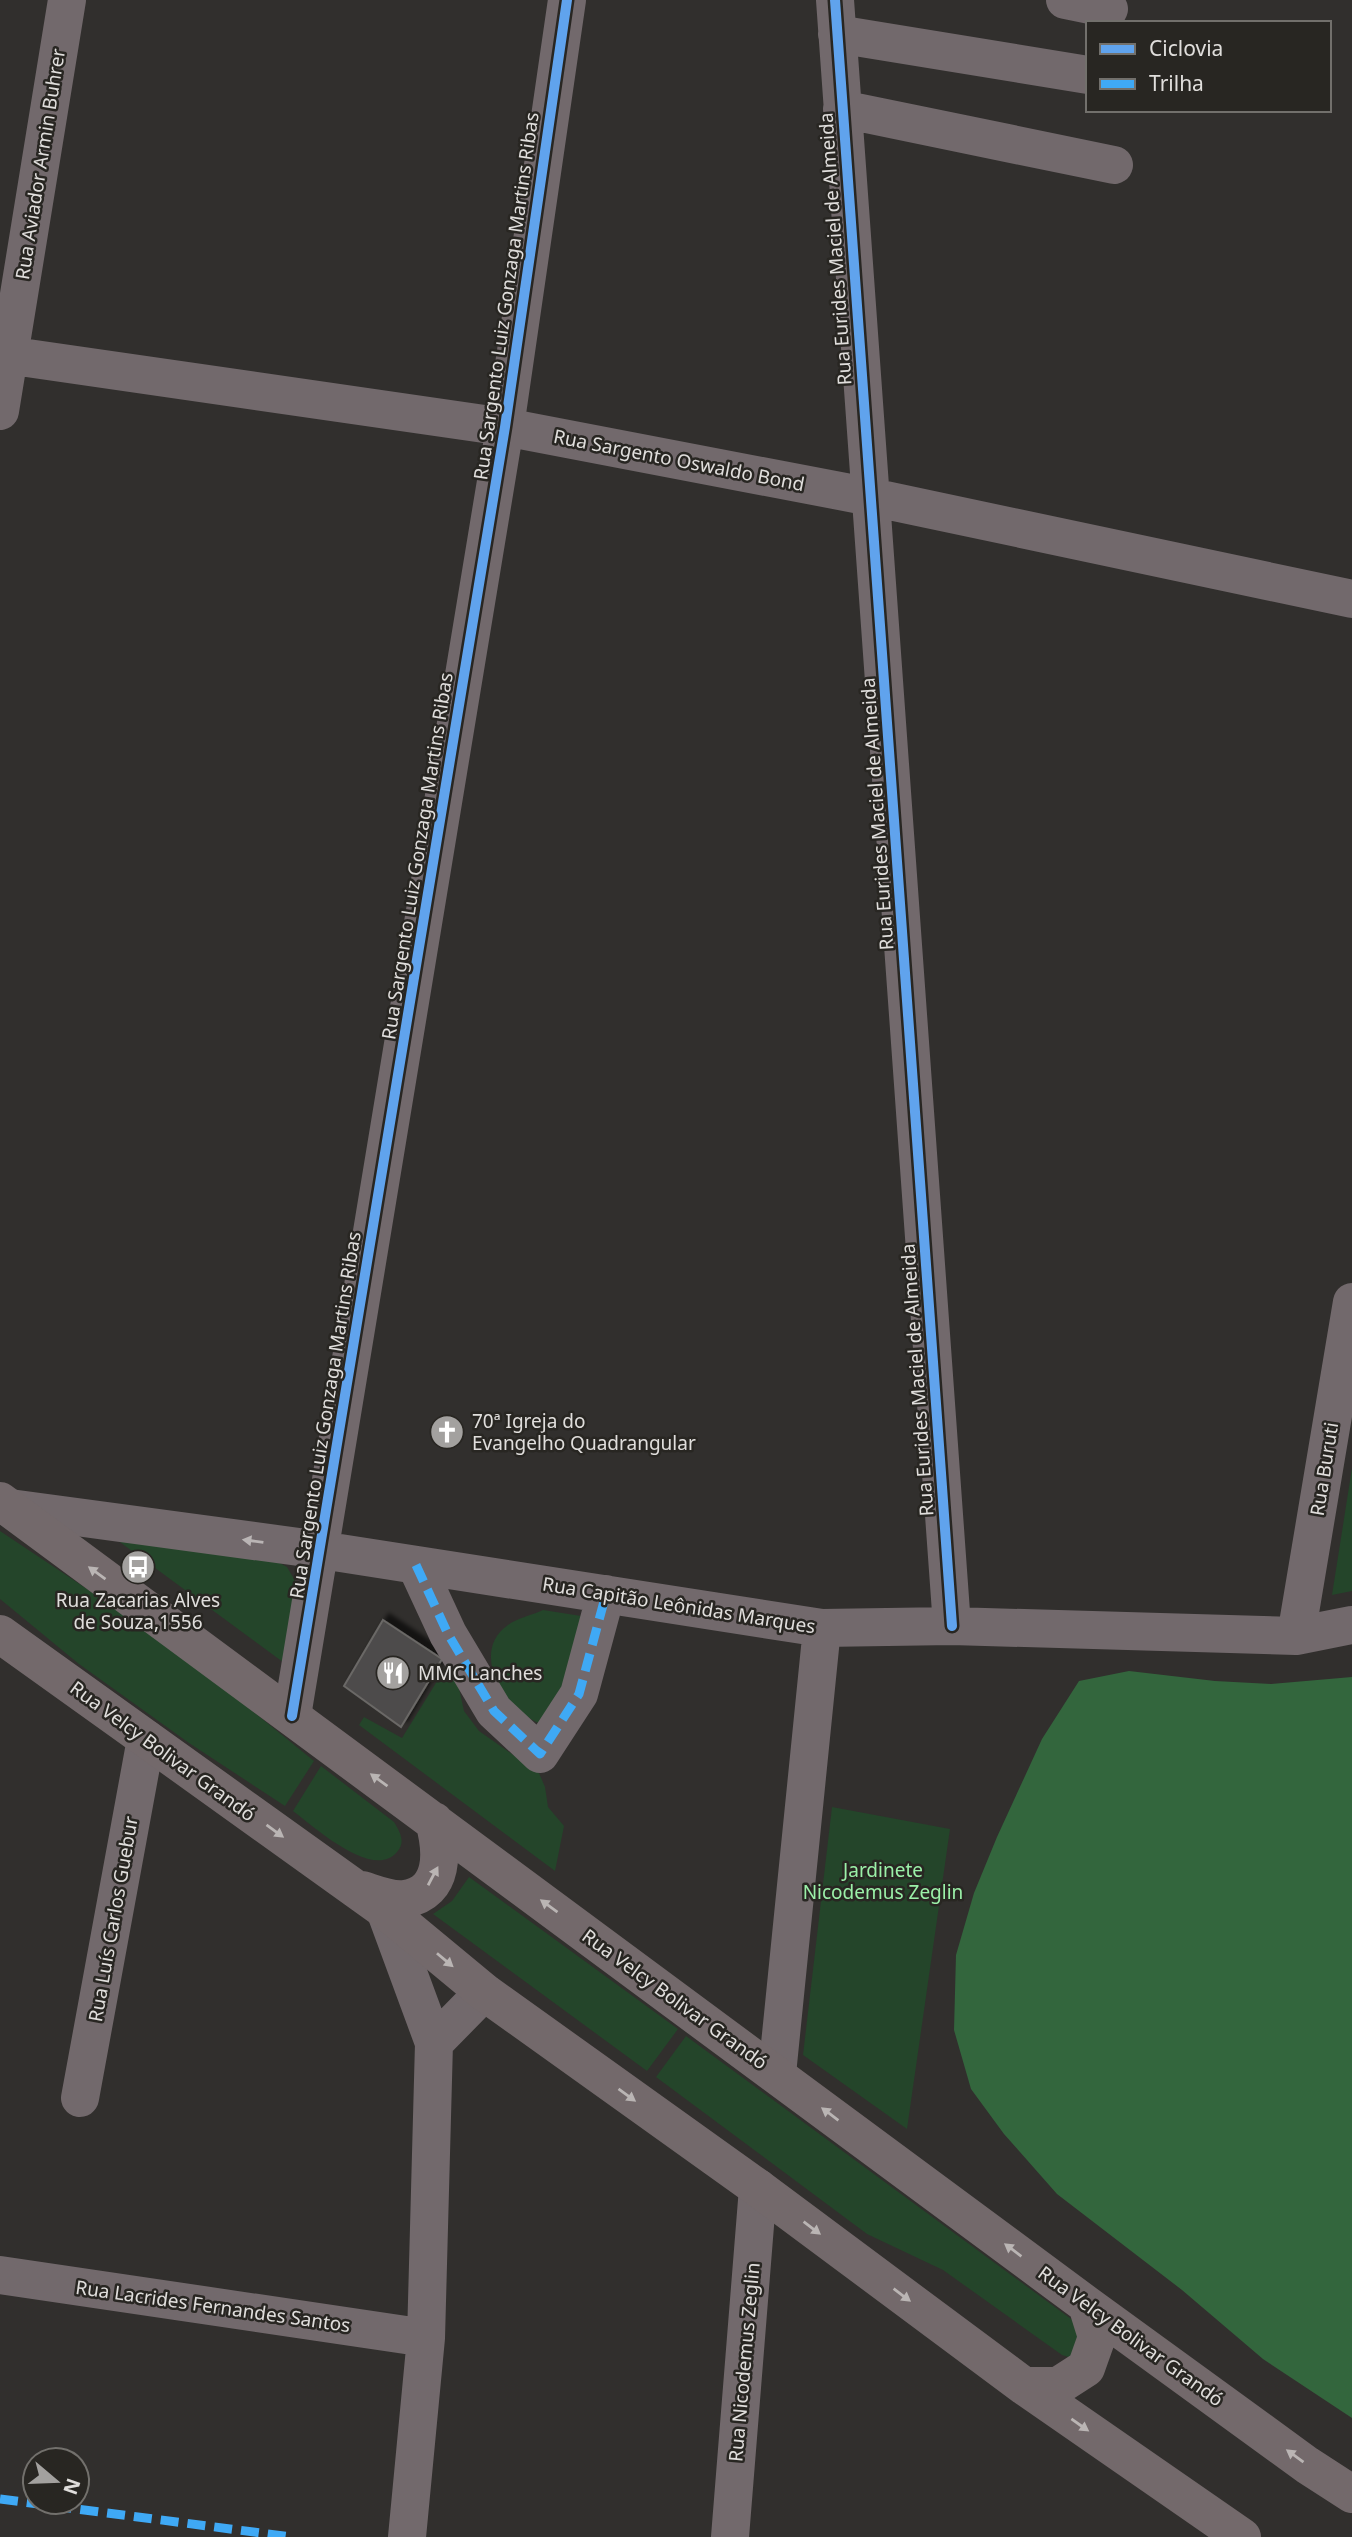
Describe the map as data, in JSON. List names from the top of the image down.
{
  "streets": {
    "main road": ["Rua Velcy Bolivar Grandó"],
    "street": [
      "Rua Aviador Armin Buhrer",
      "Rua Eurides Maciel de Almeida",
      "Rua Sargento Luiz Gonzaga Martins Ribas",
      "Rua Sargento Oswaldo Bond",
      "Rua Buruti",
      "Rua Capitão Leônidas Marques",
      "Rua Luís Carlos Guebur",
      "Rua Lacrides Fernandes Santos",
      "Rua Nicodemus Zeglin"
    ]
  },
  "crossings": [
    ["Rua Aviador Armin Buhrer", "Rua Sargento Oswaldo Bond"],
    ["Rua Eurides Maciel de Almeida", "Rua Sargento Oswaldo Bond"],
    ["Rua Eurides Maciel de Almeida", "Rua Capitão Leônidas Marques"],
    ["Rua Sargento Luiz Gonzaga Martins Ribas", "Rua Sargento Oswaldo Bond"],
    ["Rua Sargento Luiz Gonzaga Martins Ribas", "Rua Capitão Leônidas Marques"],
    ["Rua Sargento Luiz Gonzaga Martins Ribas", "Rua Velcy Bolivar Grandó"],
    ["Rua Buruti", "Rua Capitão Leônidas Marques"],
    ["Rua Capitão Leônidas Marques", "Rua Velcy Bolivar Grandó"],
    ["Rua Velcy Bolivar Grandó", "Rua Luís Carlos Guebur"],
    ["Rua Velcy Bolivar Grandó", "Rua Nicodemus Zeglin"]
  ],
  "parks": ["Jardinete Nicodemus Zeglin"],
  "places": {
    "church": ["70ª Igreja do Evangelho Quadrangular"],
    "bus stop": ["Rua Zacarias Alves de Souza,1556"],
    "restaurant": ["MMC Lanches"]
  },
  "legend": ["Ciclovia", "Trilha"],
  "north": "right"
}
